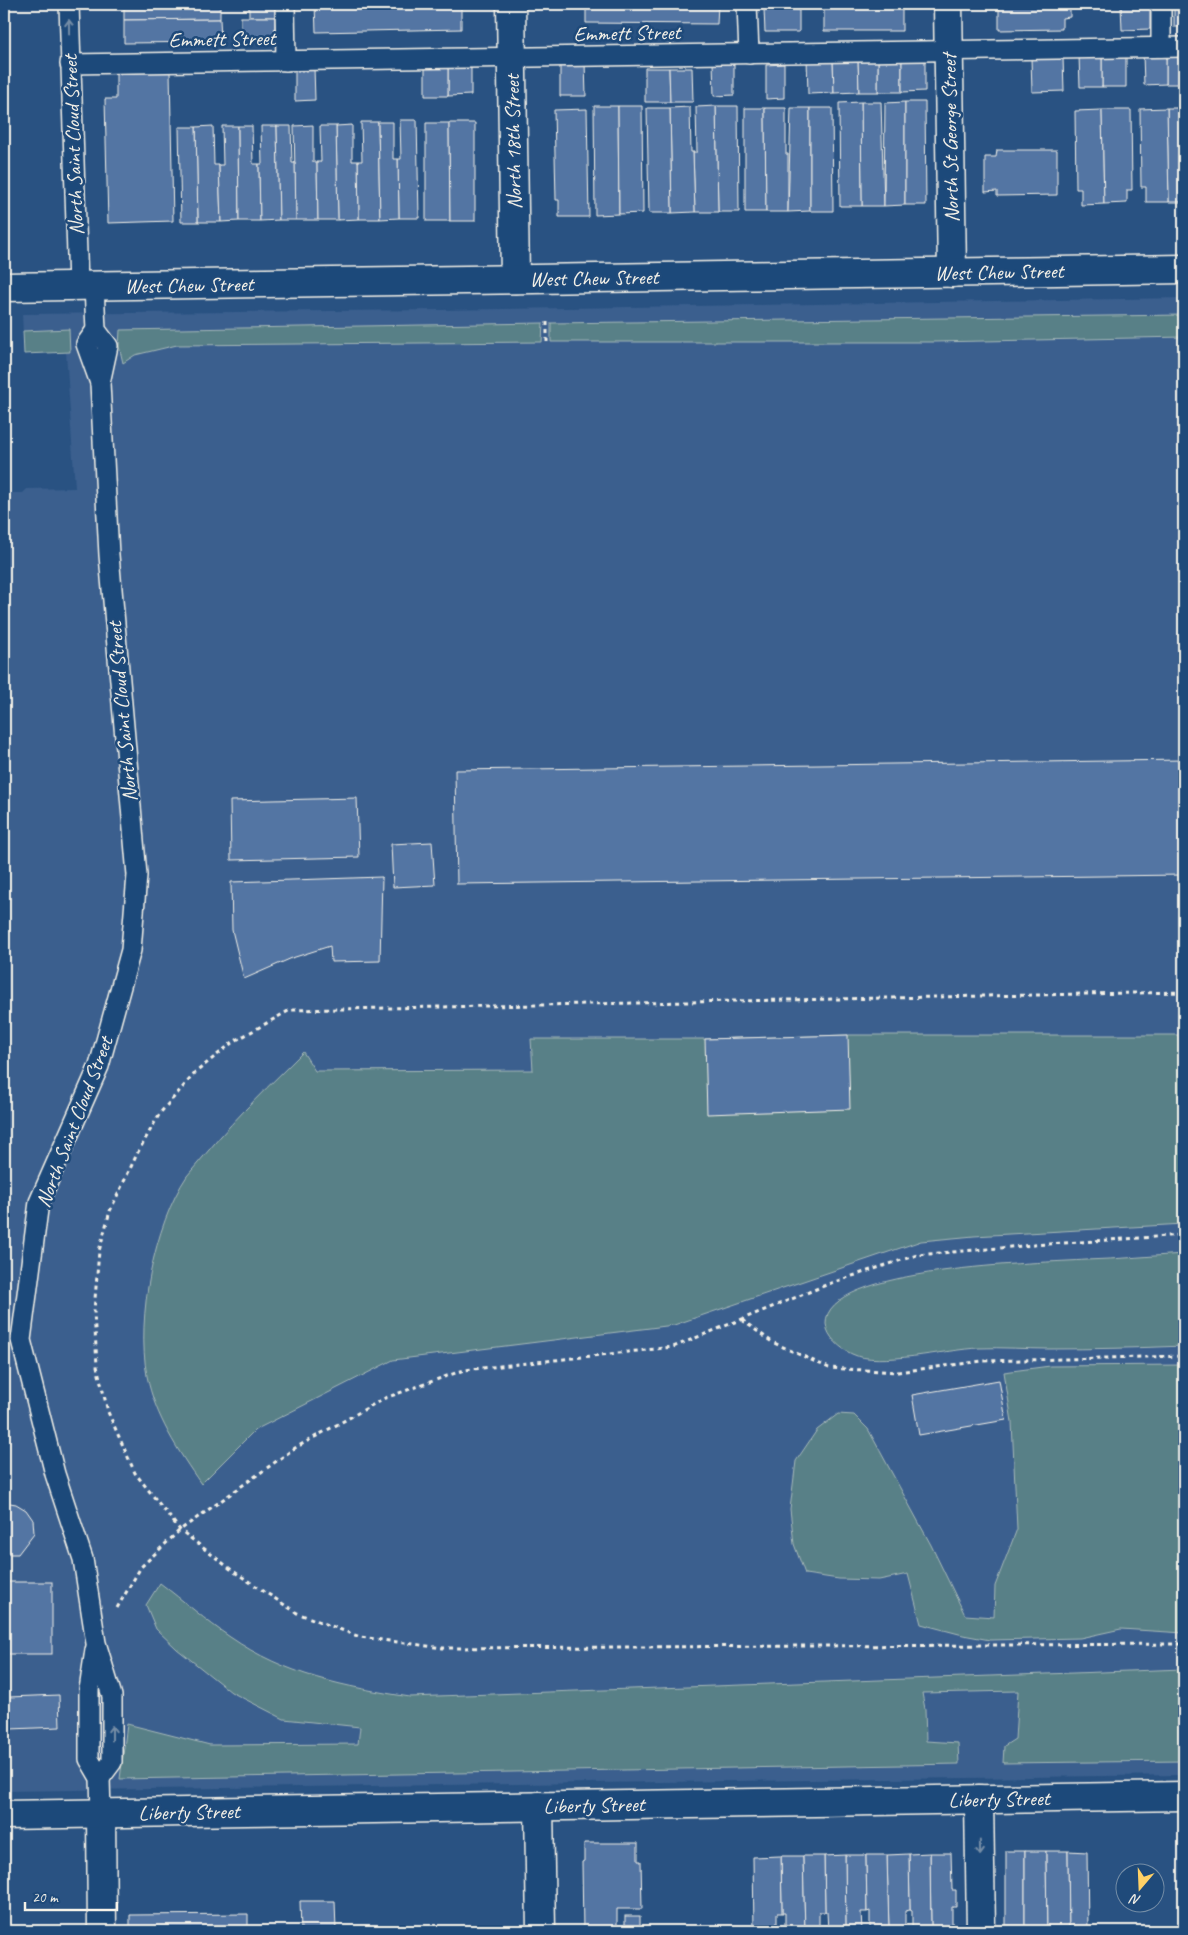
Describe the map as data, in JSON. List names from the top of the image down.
{
  "streets": {
    "street": [
      "North St George Street",
      "North 18th Street",
      "North Saint Cloud Street",
      "West Chew Street",
      "Liberty Street"
    ],
    "lane": ["Emmett Street"]
  },
  "crossings": [
    ["Emmett Street", "North St George Street"],
    ["Emmett Street", "North 18th Street"],
    ["Emmett Street", "North Saint Cloud Street"],
    ["North St George Street", "West Chew Street"],
    ["North 18th Street", "West Chew Street"],
    ["North Saint Cloud Street", "West Chew Street"],
    ["North Saint Cloud Street", "Liberty Street"]
  ],
  "scale_bar": "20 m",
  "north": "bottom"
}
